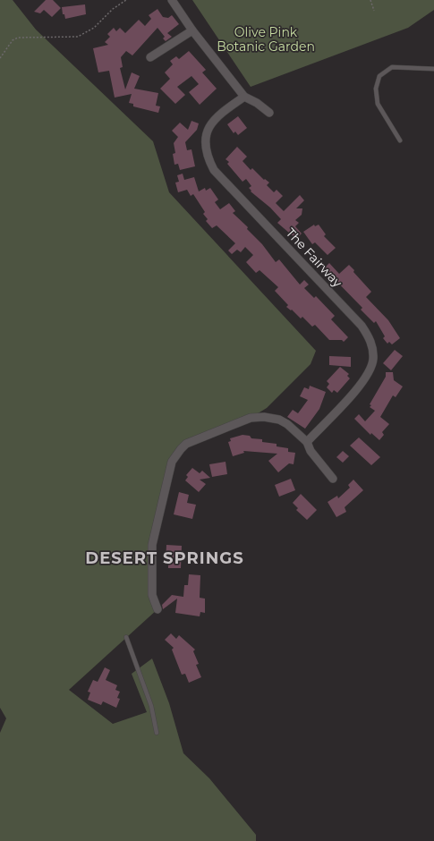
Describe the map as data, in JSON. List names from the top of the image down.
{
  "streets": {
    "street": ["The Fairway"]
  },
  "districts": ["DESERT SPRINGS"],
  "parks": ["Olive Pink Botanic Garden"]
}
